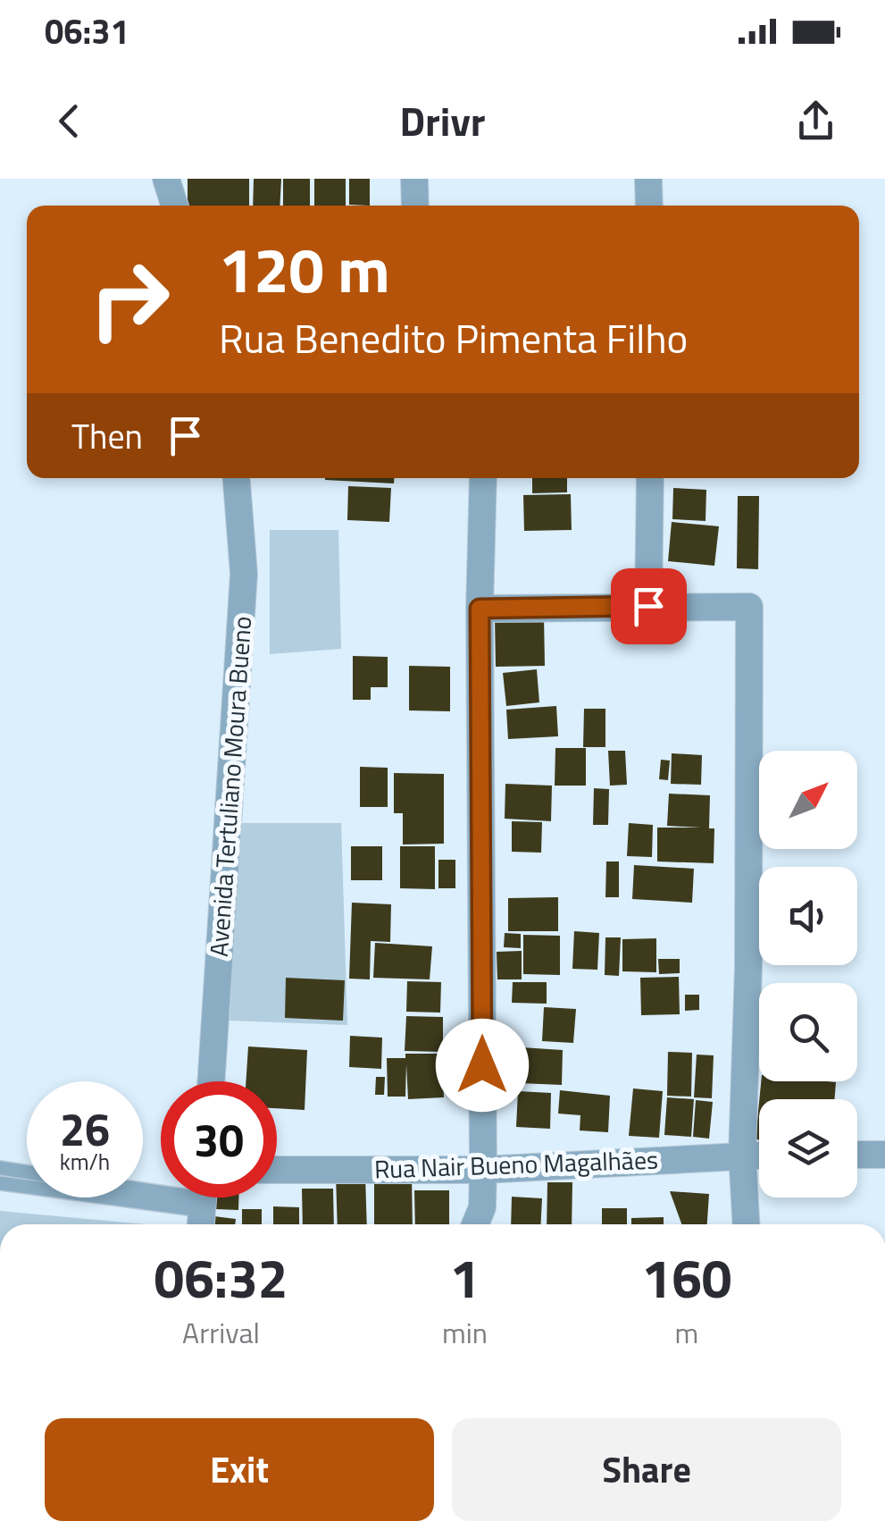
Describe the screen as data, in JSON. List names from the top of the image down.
{
  "streets": {
    "street": ["Avenida Tertuliano Moura Bueno", "Rua Nair Bueno Magalhães"]
  },
  "north": "top right",
  "page": {
    "status": "06:31",
    "header": "Drivr",
    "turn": ["120 m", "Rua Benedito Pimenta Filho"],
    "then": "Then",
    "speed": "26 km/h",
    "limit": "30",
    "eta": [
      "06:32",
      "Arrival",
      "1",
      "min",
      "160",
      "m"
    ],
    "buttons": ["Exit", "Share"]
  }
}
